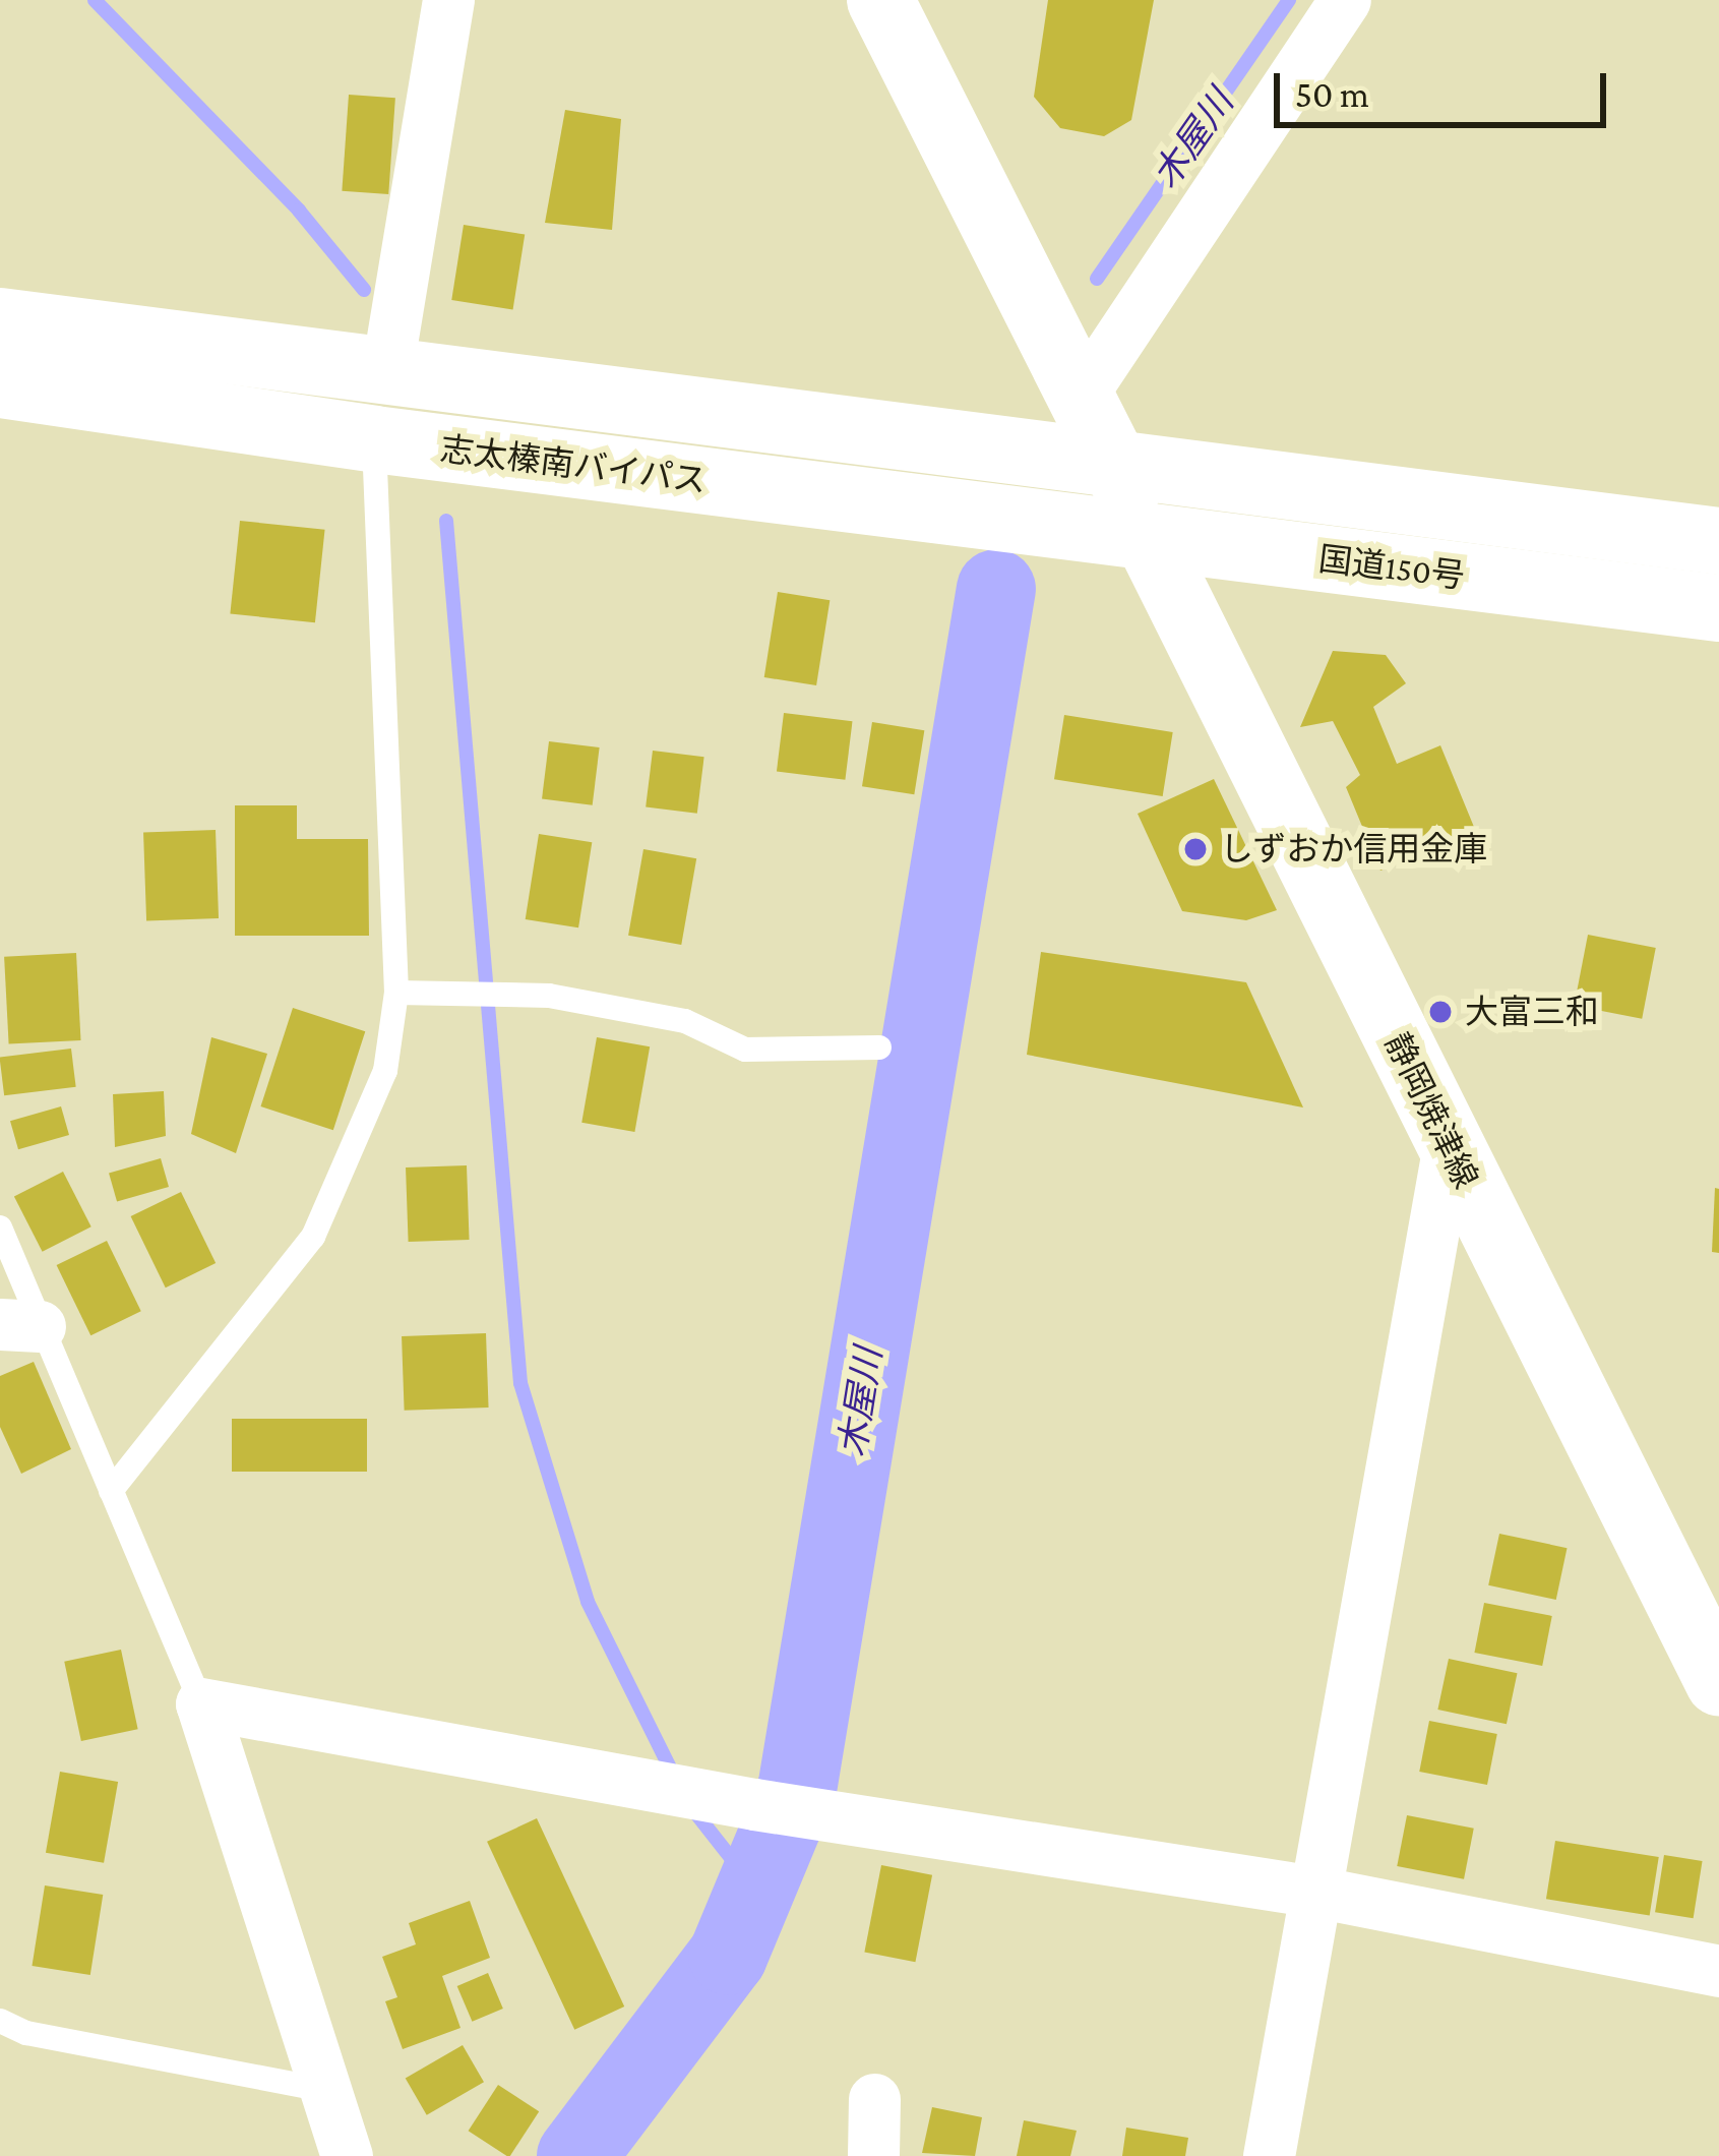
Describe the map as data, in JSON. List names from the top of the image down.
{
  "streets": {
    "main road": ["志太榛南バイパス", "国道150号", "静岡焼津線"]
  },
  "crossings": [
    ["志太榛南バイパス", "国道150号"],
    ["志太榛南バイパス", "静岡焼津線"],
    ["国道150号", "静岡焼津線"]
  ],
  "water": ["木屋川"],
  "places": ["しずおか信用金庫", "大富三和"],
  "scale_bar": "50 m"
}
